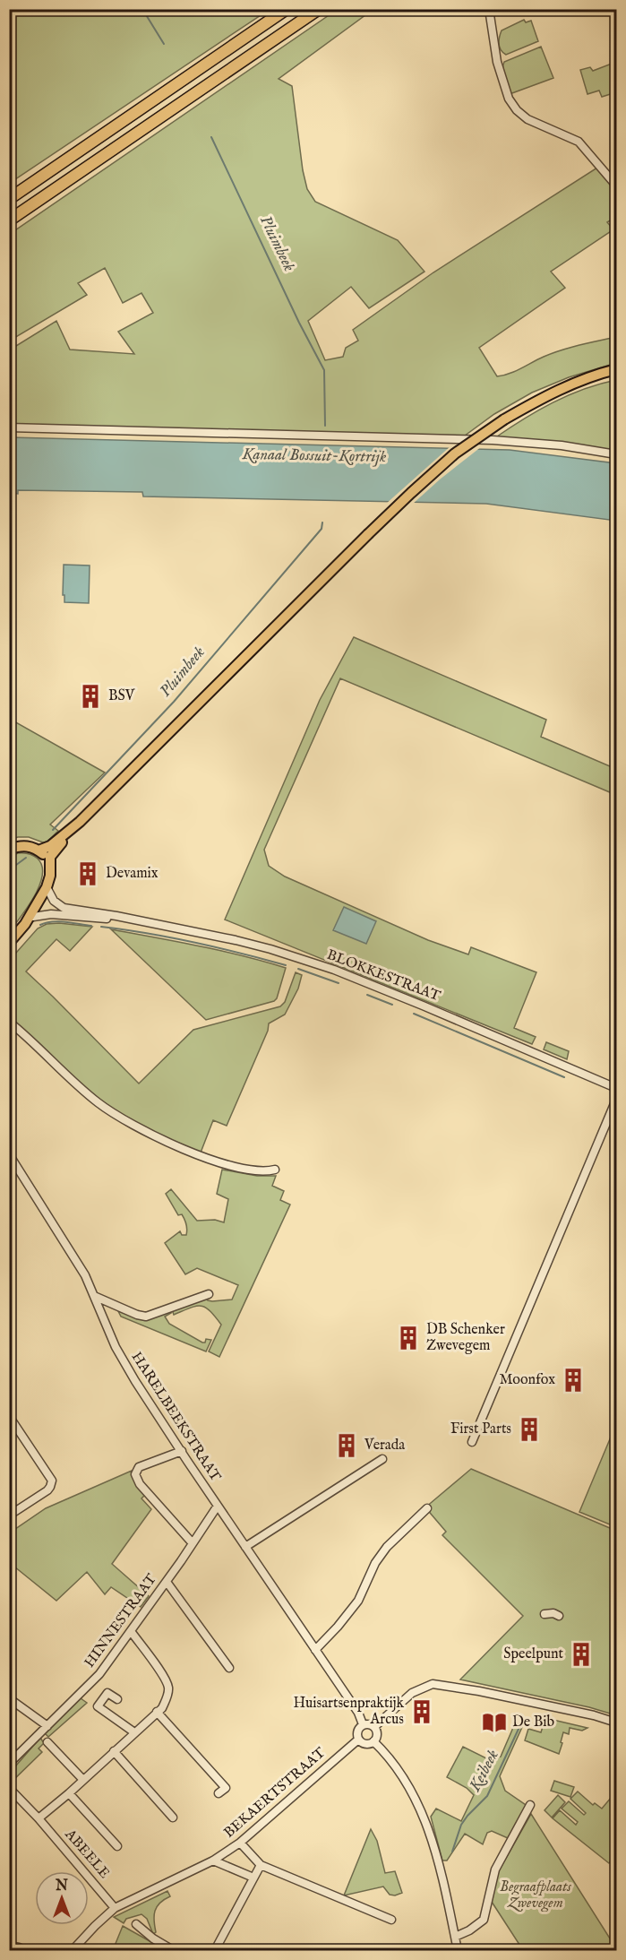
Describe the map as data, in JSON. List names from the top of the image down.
{
  "streets": {
    "street": [
      "BLOKKESTRAAT",
      "HARELBEEKSTRAAT",
      "HINNESTRAAT",
      "BEKAERTSTRAAT",
      "ABEELE"
    ]
  },
  "crossings": [
    ["HARELBEEKSTRAAT", "HINNESTRAAT"],
    ["HARELBEEKSTRAAT", "BEKAERTSTRAAT"],
    ["BEKAERTSTRAAT", "ABEELE"]
  ],
  "water": ["Pluimbeek", "Kanaal Bossuit-Kortrijk", "Keibeek"],
  "parks": ["Begraafplaats Zwevegem"],
  "places": {
    "building": [
      "BSV",
      "Devamix",
      "DB Schenker Zwevegem",
      "Moonfox",
      "First Parts",
      "Verada",
      "Speelpunt",
      "Huisartsenpraktijk Arcus"
    ],
    "library": ["De Bib"]
  },
  "north": "top"
}
